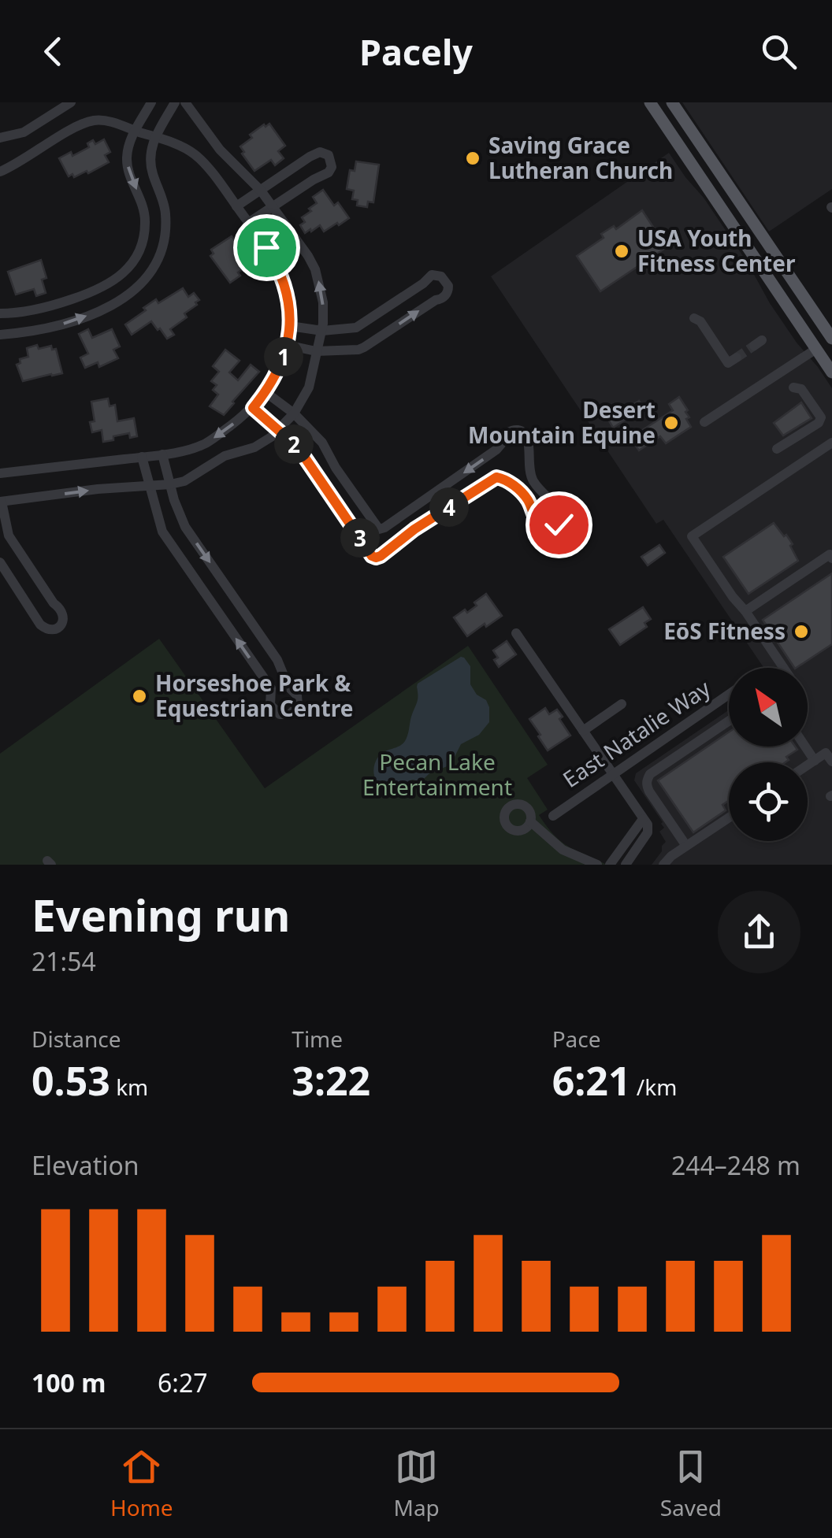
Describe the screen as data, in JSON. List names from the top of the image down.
{
  "streets": {
    "street": ["East Natalie Way"]
  },
  "parks": ["Pecan Lake Entertainment"],
  "places": [
    "Saving Grace Lutheran Church",
    "USA Youth Fitness Center",
    "Desert Mountain Equine",
    "EōS Fitness",
    "Horseshoe Park & Equestrian Centre"
  ],
  "north": "top left",
  "page": {
    "header": "Pacely",
    "pins": [
      "1",
      "2",
      "4",
      "3"
    ],
    "heading": ["Evening run", "21:54"],
    "stats": [
      ["Distance", "0.53 km"],
      ["Time", "3:22"],
      ["Pace", "6:21 /km"]
    ],
    "chart": ["Elevation", "244–248 m"],
    "list": [
      {
        "name": "100 m",
        "note": "6:27"
      }
    ],
    "tabs": ["Home", "Map", "Saved"]
  }
}
